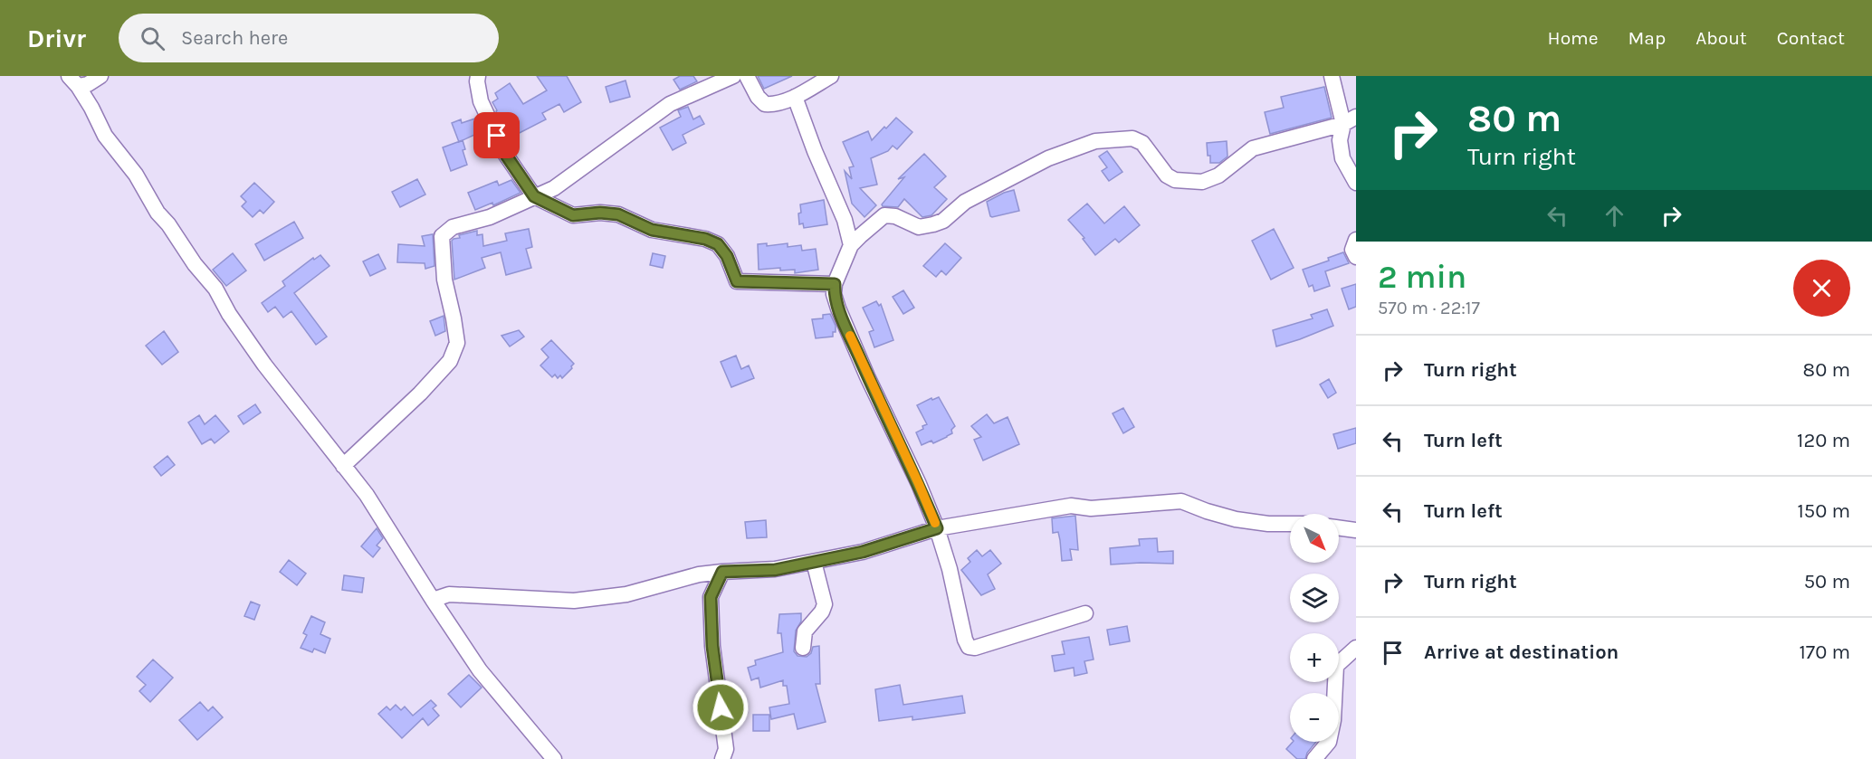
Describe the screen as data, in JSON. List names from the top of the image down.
{
  "north": "bottom right",
  "page": {
    "header": "Drivr",
    "search": "Search here",
    "nav": [
      "Home",
      "Map",
      "About",
      "Contact"
    ],
    "turn": ["80 m", "Turn right"],
    "heading": ["2 min", "570 m · 22:17"],
    "list": [
      {
        "name": "Turn right",
        "value": "80 m"
      },
      {
        "name": "Turn left",
        "value": "120 m"
      },
      {
        "name": "Turn left",
        "value": "150 m"
      },
      {
        "name": "Turn right",
        "value": "50 m"
      },
      {
        "name": "Arrive at destination",
        "value": "170 m"
      }
    ],
    "map_buttons": ["+", "−"]
  }
}
